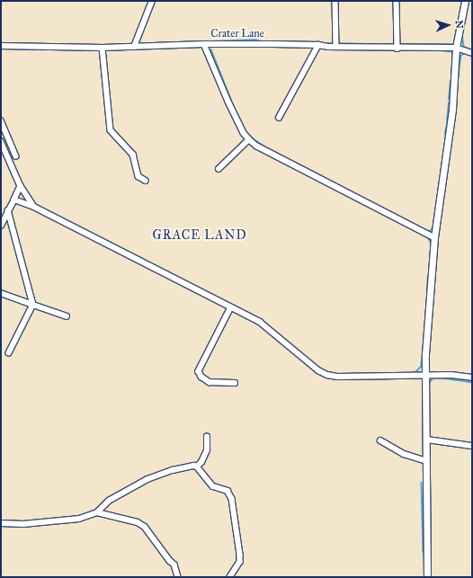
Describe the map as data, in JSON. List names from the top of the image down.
{
  "streets": {
    "street": ["Crater Lane"]
  },
  "districts": ["GRACE LAND"],
  "north": "right"
}
